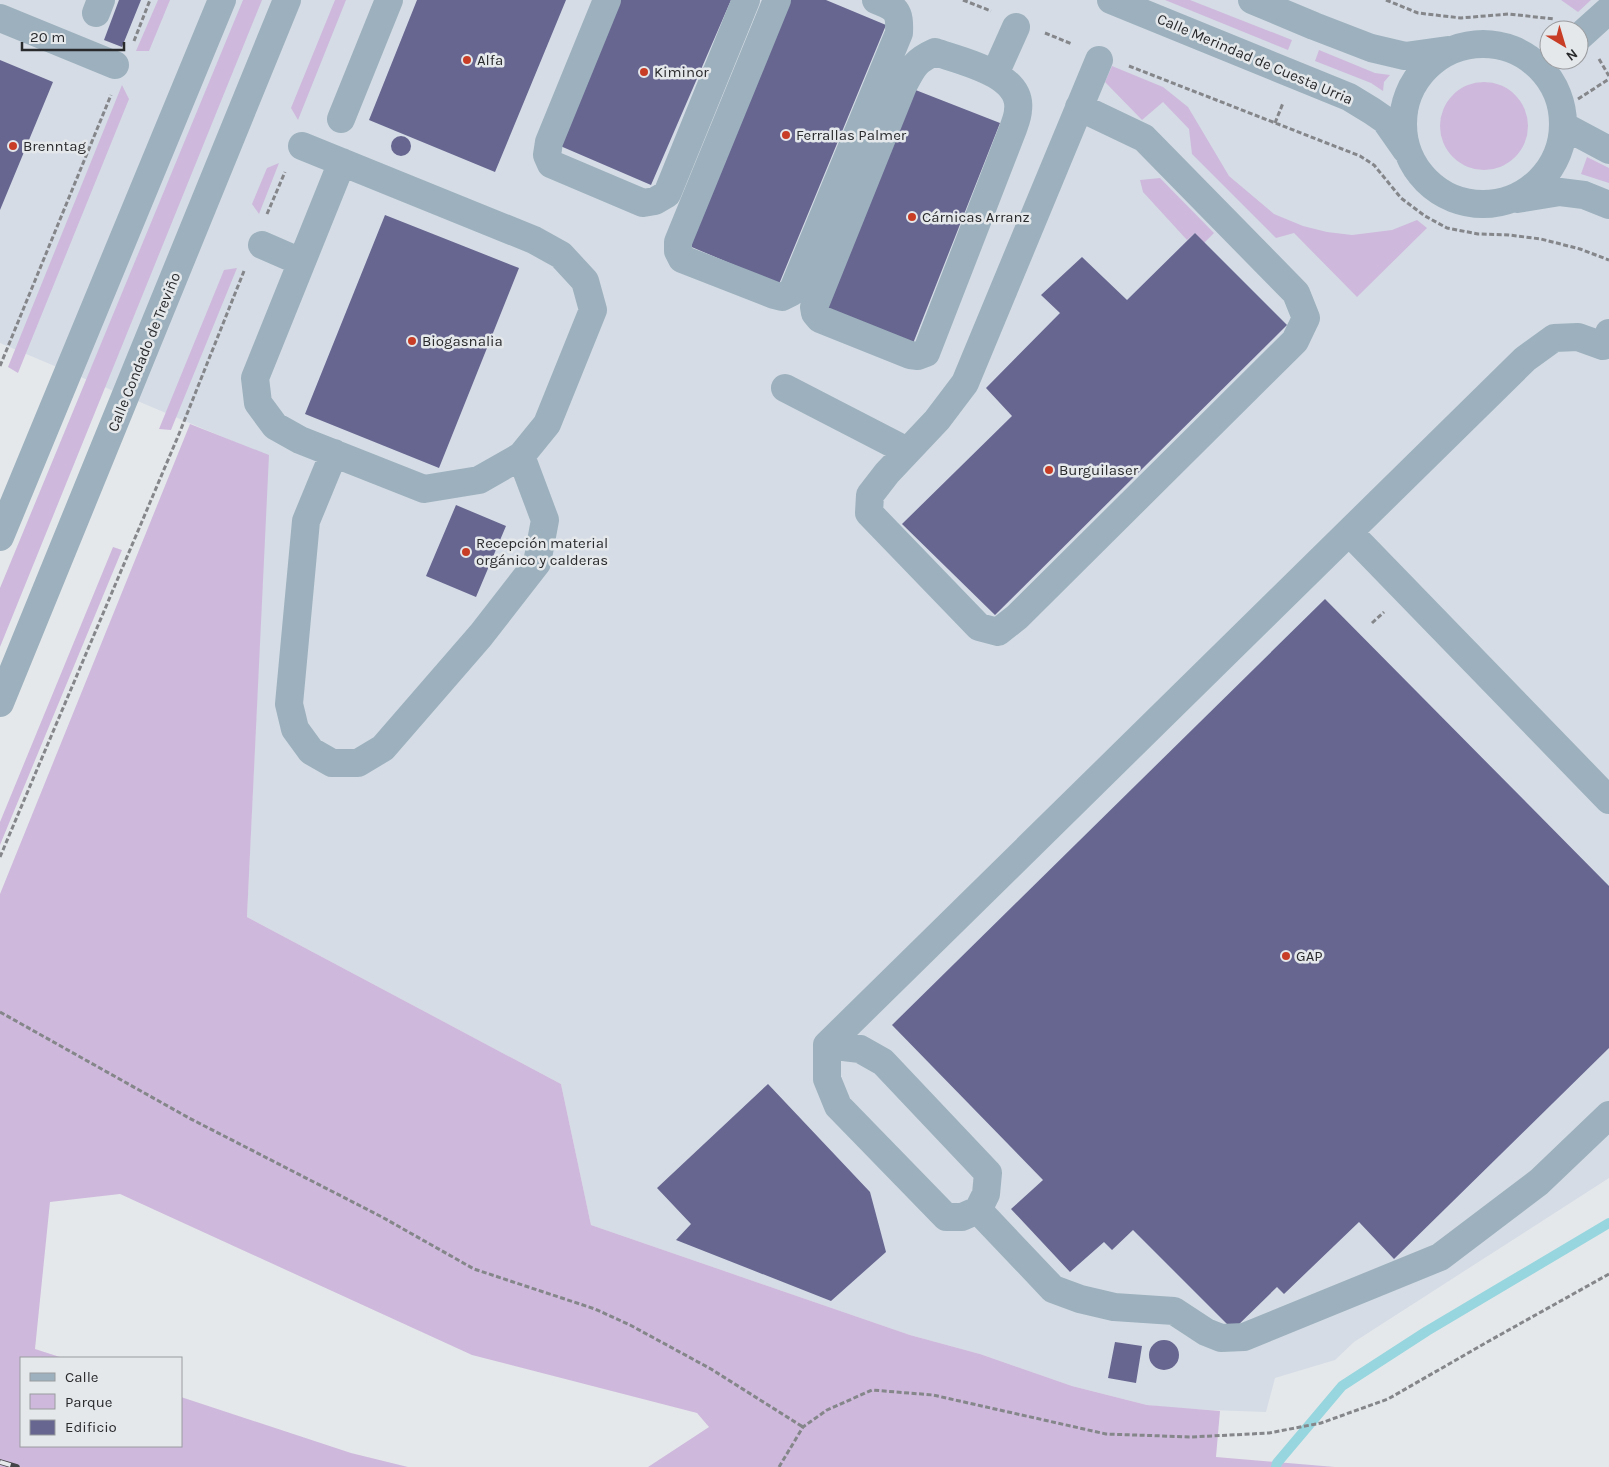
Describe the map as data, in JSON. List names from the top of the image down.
{
  "streets": {
    "street": ["Calle Merindad de Cuesta Urria", "Calle Condado de Treviño"]
  },
  "places": [
    "Alfa",
    "Kiminor",
    "Ferrallas Palmer",
    "Brenntag",
    "Cárnicas Arranz",
    "Biogasnalia",
    "Burguilaser",
    "Recepción material orgánico y calderas",
    "GAP"
  ],
  "legend": ["Calle", "Parque", "Edificio"],
  "scale_bar": "20 m",
  "north": "bottom right"
}
